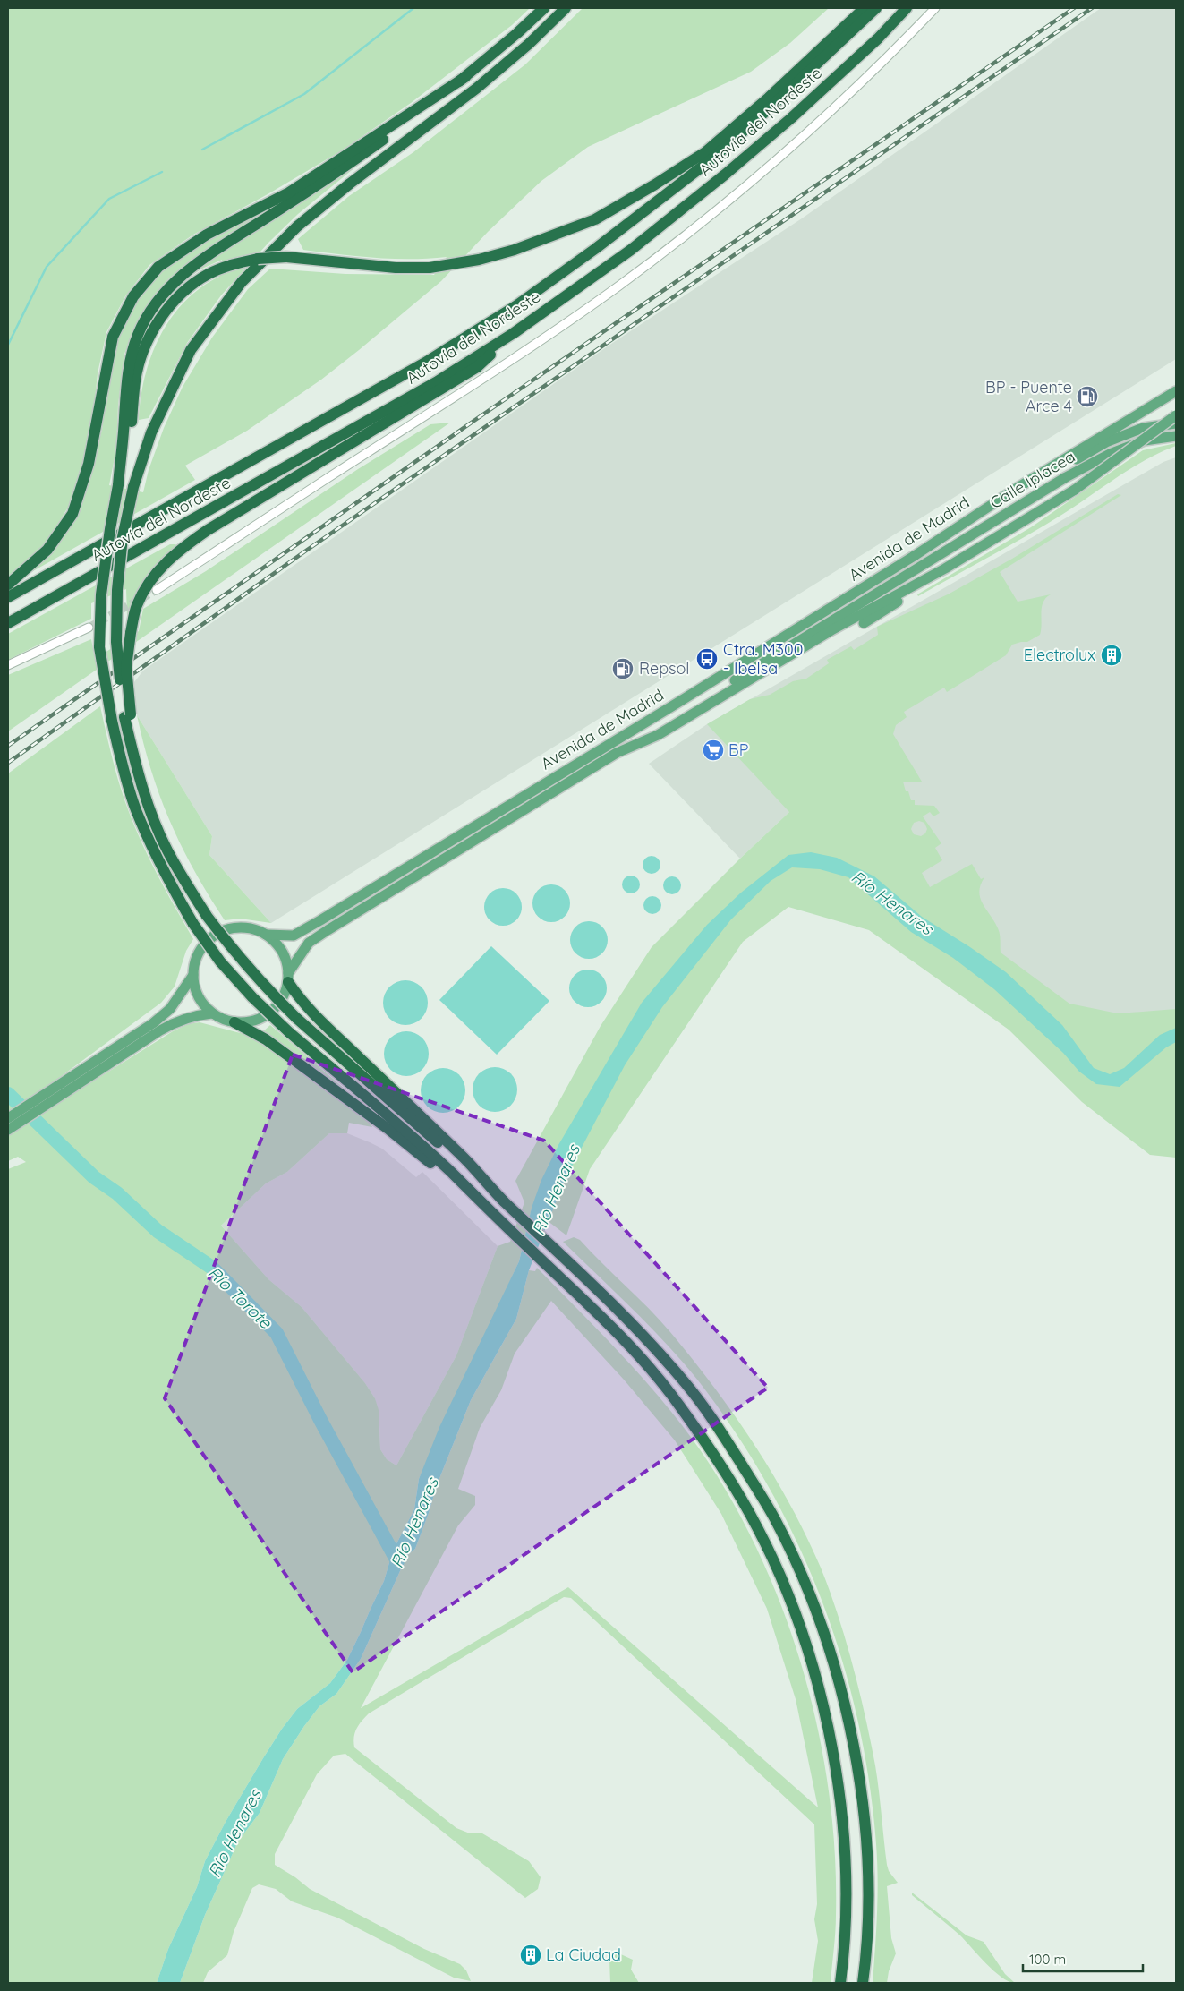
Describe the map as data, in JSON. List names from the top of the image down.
{
  "streets": {
    "highway": ["Autovía del Nordeste"],
    "main road": ["Calle Iplacea", "Avenida de Madrid"]
  },
  "crossings": [
    ["Calle Iplacea", "Avenida de Madrid"]
  ],
  "water": ["Río Henares", "Río Torote"],
  "places": {
    "fuel station": ["BP - Puente Arce 4", "Repsol"],
    "building": ["Electrolux", "La Ciudad"],
    "bus stop": ["Ctra. M300 - Ibelsa"],
    "supermarket": ["BP"]
  },
  "scale_bar": "100 m"
}
